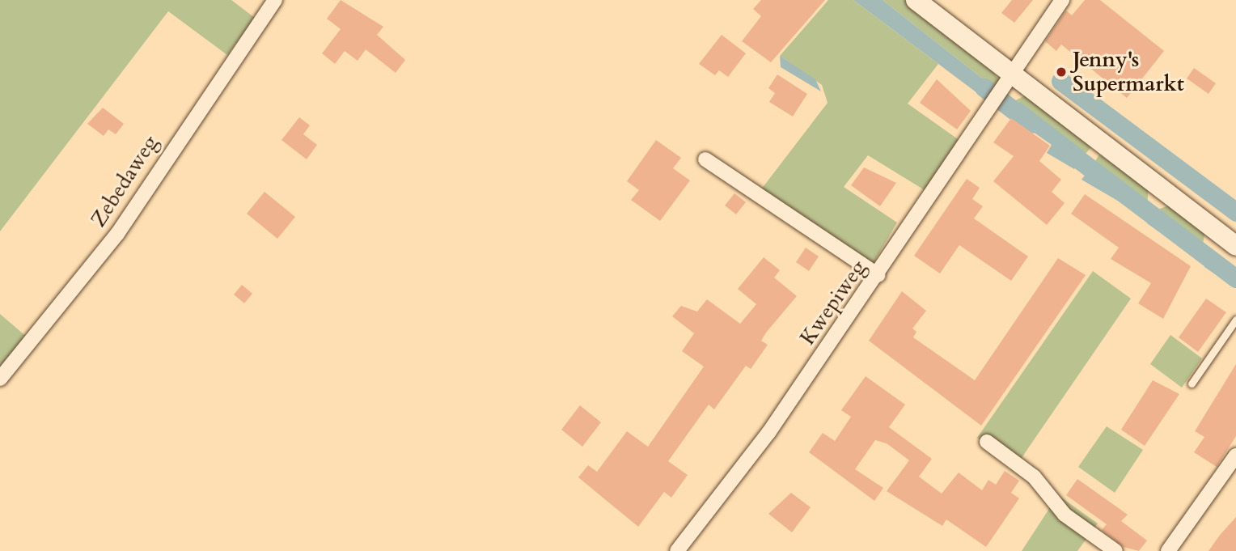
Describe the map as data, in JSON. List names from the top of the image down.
{
  "streets": {
    "street": ["Zebedaweg", "Kwepiweg"]
  },
  "places": ["Jenny's Supermarkt"]
}
